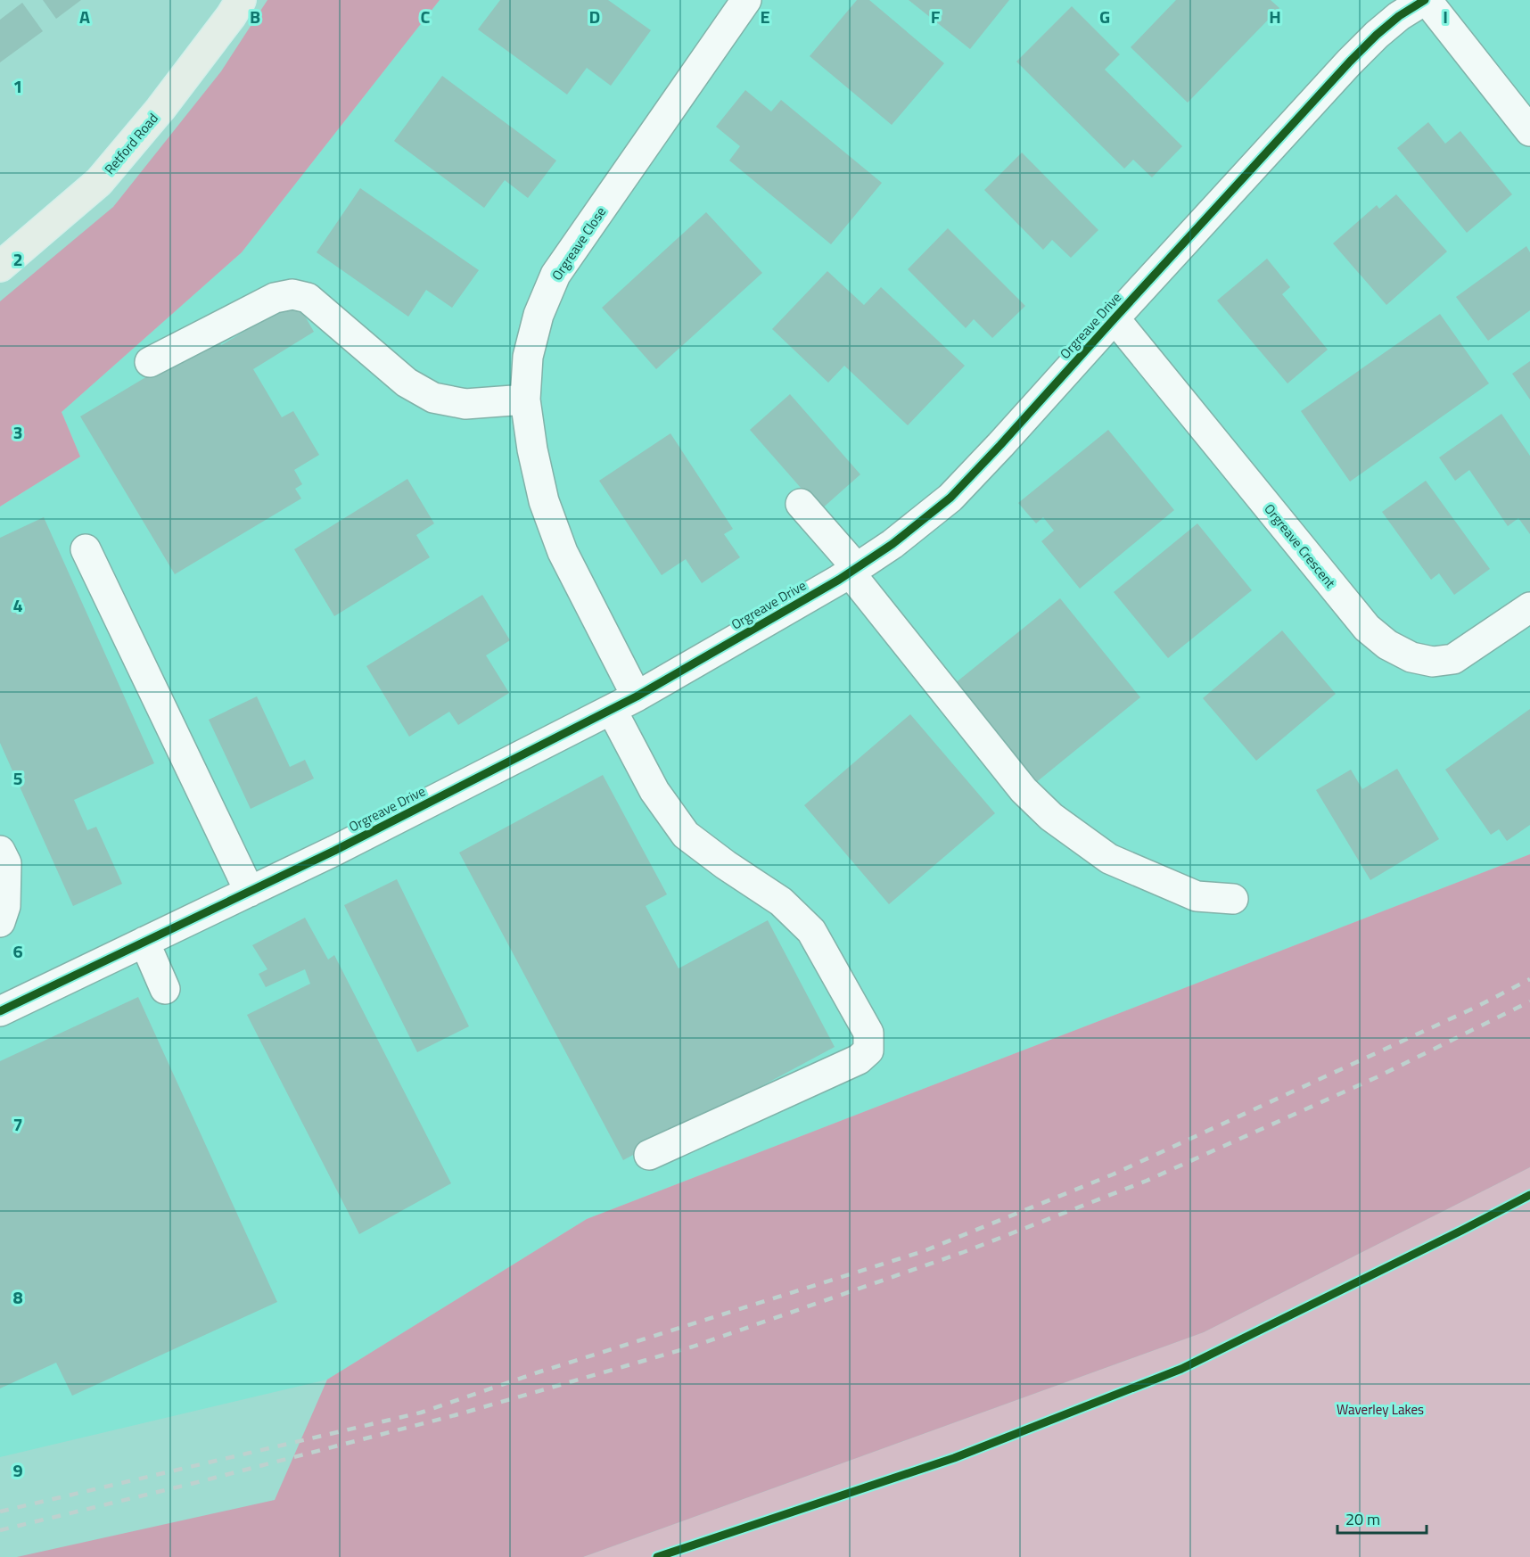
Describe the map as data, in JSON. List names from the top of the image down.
{
  "streets": {
    "main road": ["Retford Road"],
    "street": ["Orgreave Close", "Orgreave Drive", "Orgreave Crescent"]
  },
  "crossings": [
    ["Orgreave Close", "Orgreave Drive"],
    ["Orgreave Drive", "Orgreave Crescent"]
  ],
  "parks": ["Waverley Lakes"],
  "scale_bar": "20 m",
  "grid": {
    "columns": [
      "A",
      "B",
      "C",
      "D",
      "E",
      "F",
      "G",
      "H",
      "I"
    ],
    "rows": [
      "1",
      "2",
      "3",
      "4",
      "5",
      "6",
      "7",
      "8",
      "9"
    ]
  }
}
